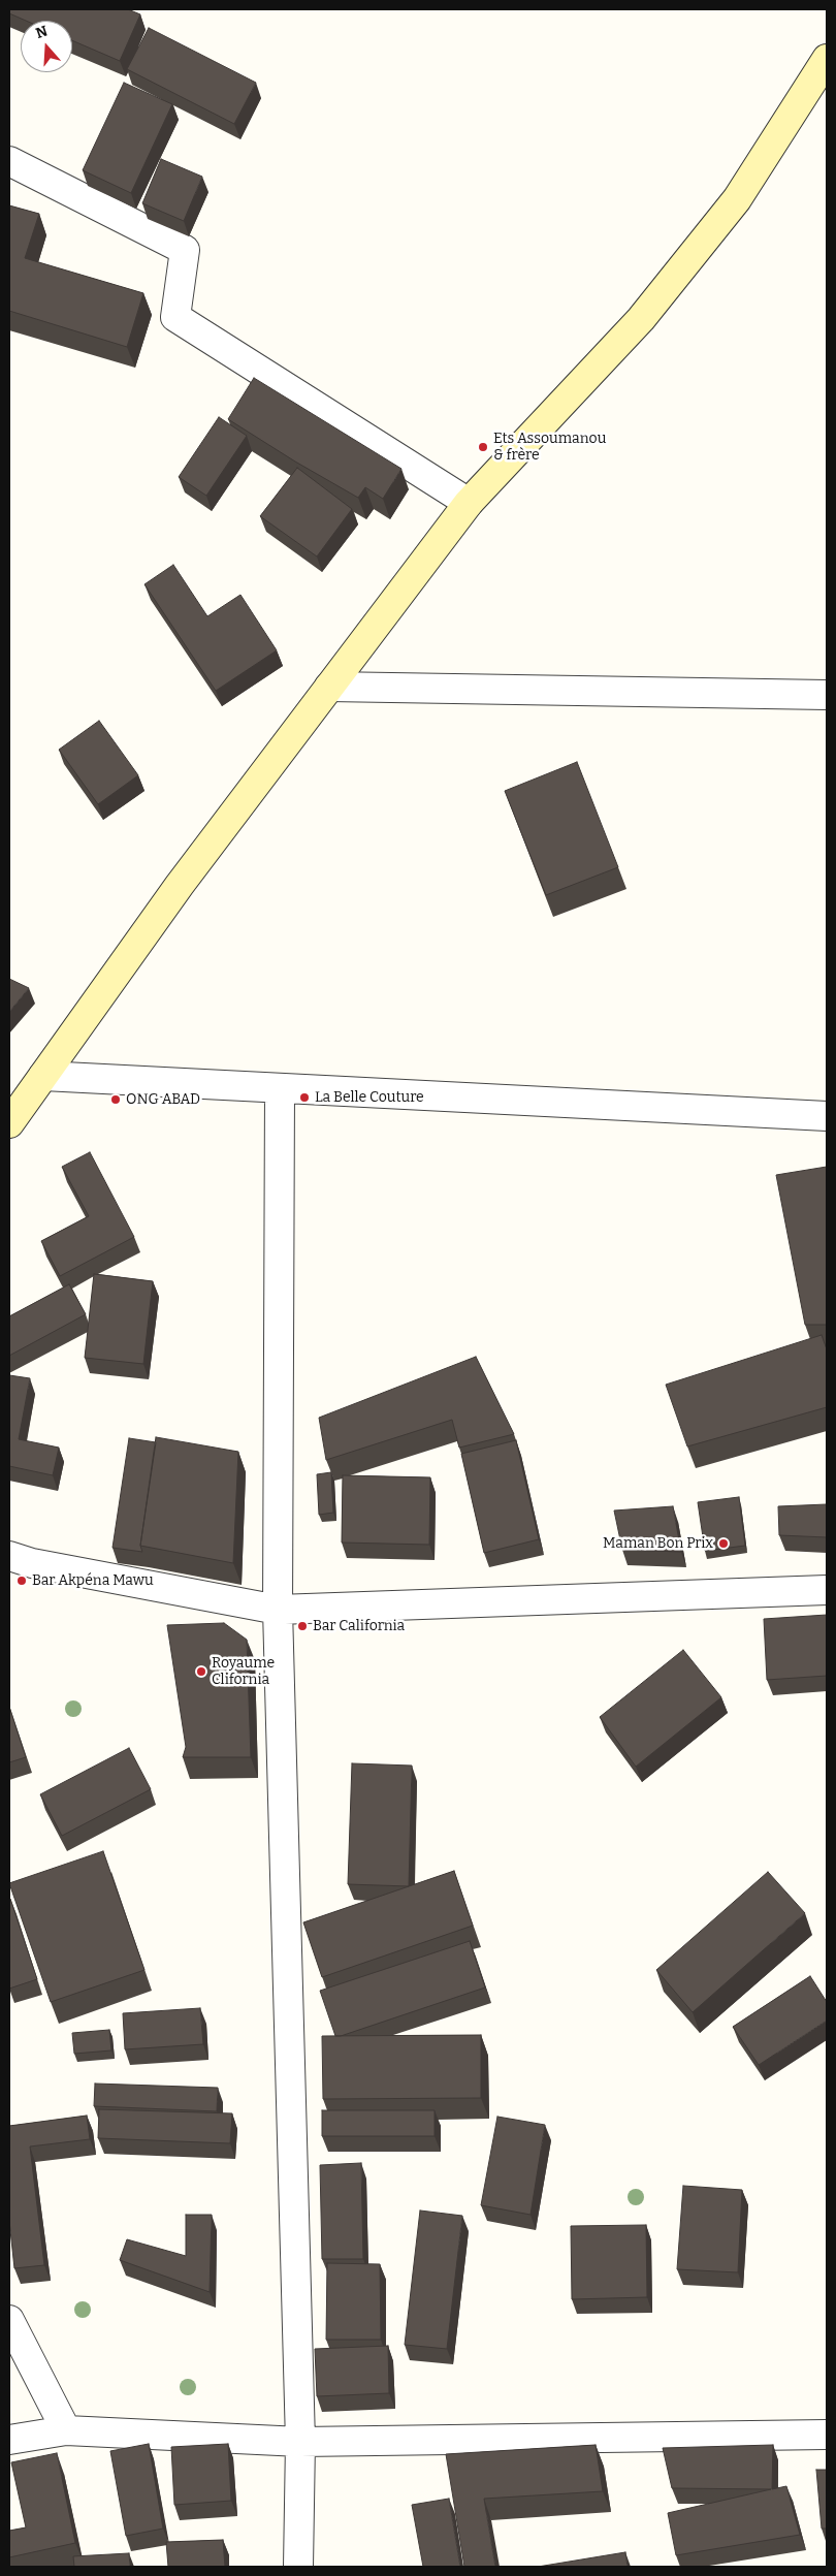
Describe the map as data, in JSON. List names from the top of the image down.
{
  "places": [
    "Ets Assoumanou & frère",
    "La Belle Couture",
    "ONG ABAD",
    "Maman Bon Prix",
    "Bar Akpéna Mawu",
    "Bar California",
    "Royaume Clifornia"
  ],
  "north": "top"
}
